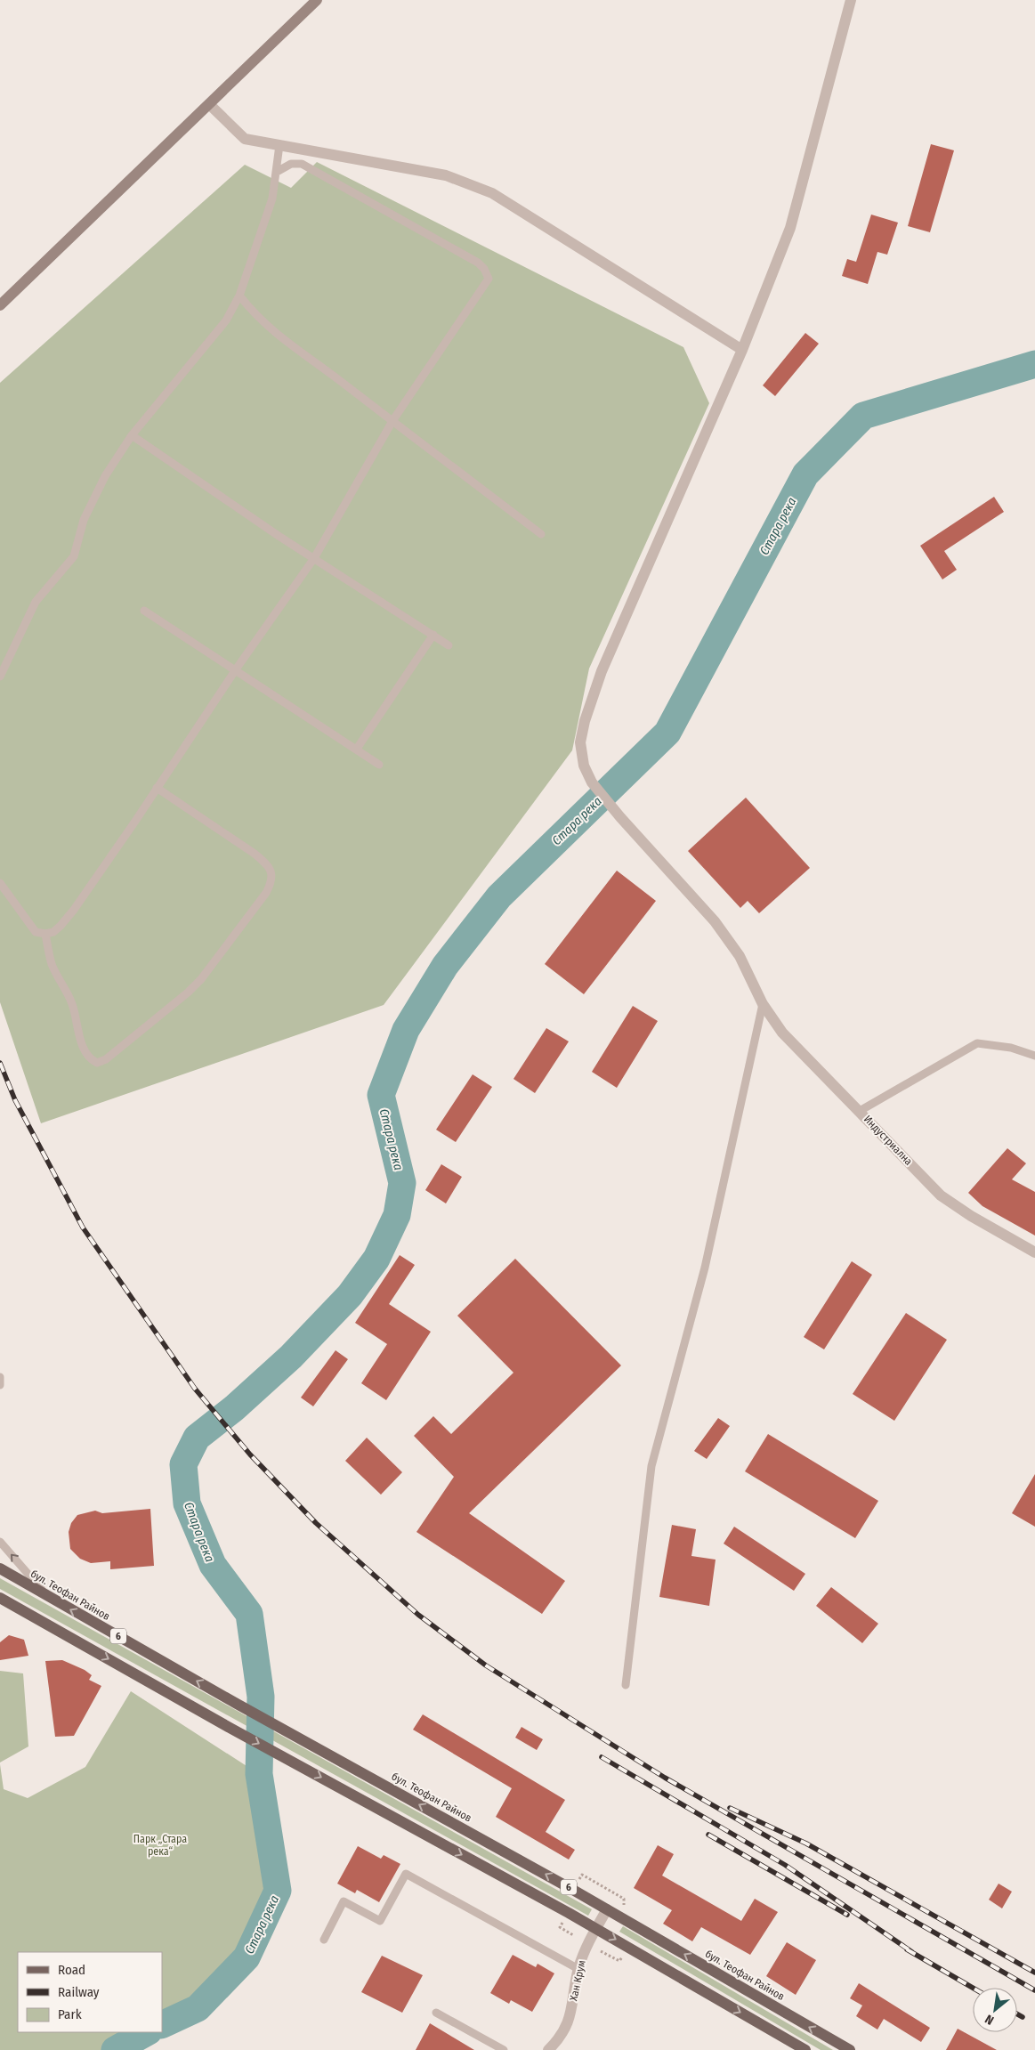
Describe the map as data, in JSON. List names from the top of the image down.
{
  "streets": {
    "main road": ["бул. Теофан Райнов", "6"],
    "street": ["Индустриална", "Хан Крум"]
  },
  "crossings": [
    ["бул. Теофан Райнов", "Хан Крум"],
    ["6", "Хан Крум"]
  ],
  "water": ["Стара река"],
  "parks": ["Парк „Стара река“"],
  "legend": ["Road", "Railway", "Park"],
  "north": "bottom left"
}
